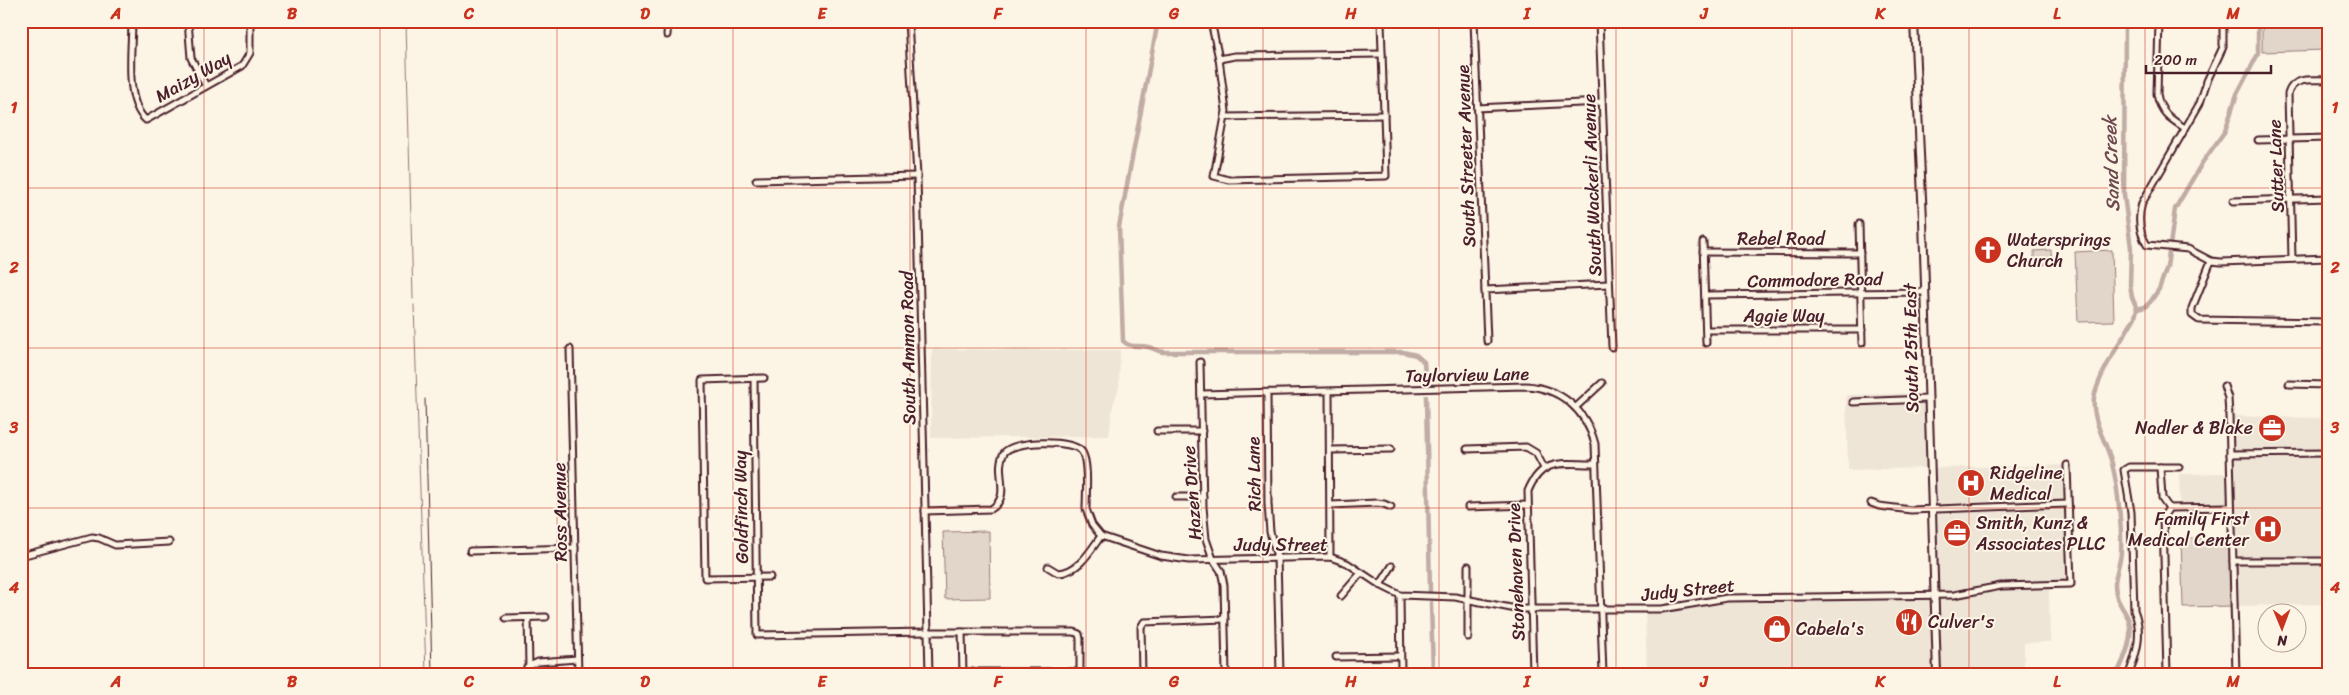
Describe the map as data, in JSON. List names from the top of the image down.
{
  "streets": {
    "main road": ["South 25th East"],
    "street": [
      "Maizy Way",
      "South Streeter Avenue",
      "Sutter Lane",
      "South Wackerli Avenue",
      "Rebel Road",
      "Commodore Road",
      "Aggie Way",
      "South Ammon Road",
      "Taylorview Lane",
      "Rich Lane",
      "Hazen Drive",
      "Goldfinch Way",
      "Ross Avenue",
      "Judy Street",
      "Stonehaven Drive"
    ]
  },
  "crossings": [
    ["Commodore Road", "South 25th East"],
    ["South Ammon Road", "Goldfinch Way"],
    ["South 25th East", "Judy Street"],
    ["Taylorview Lane", "Rich Lane"],
    ["Taylorview Lane", "Hazen Drive"],
    ["Taylorview Lane", "Judy Street"],
    ["Rich Lane", "Judy Street"],
    ["Hazen Drive", "Judy Street"],
    ["Judy Street", "Stonehaven Drive"]
  ],
  "water": ["Sand Creek"],
  "places": {
    "church": ["Watersprings Church"],
    "office": ["Nadler & Blake", "Smith, Kunz & Associates PLLC"],
    "hospital": ["Ridgeline Medical", "Family First Medical Center"],
    "restaurant": ["Culver's"],
    "shop": ["Cabela's"]
  },
  "scale_bar": "200 m",
  "north": "bottom",
  "grid": {
    "columns": [
      "A",
      "B",
      "C",
      "D",
      "E",
      "F",
      "G",
      "H",
      "I",
      "J",
      "K",
      "L",
      "M"
    ],
    "rows": [
      "1",
      "2",
      "3",
      "4"
    ]
  }
}
